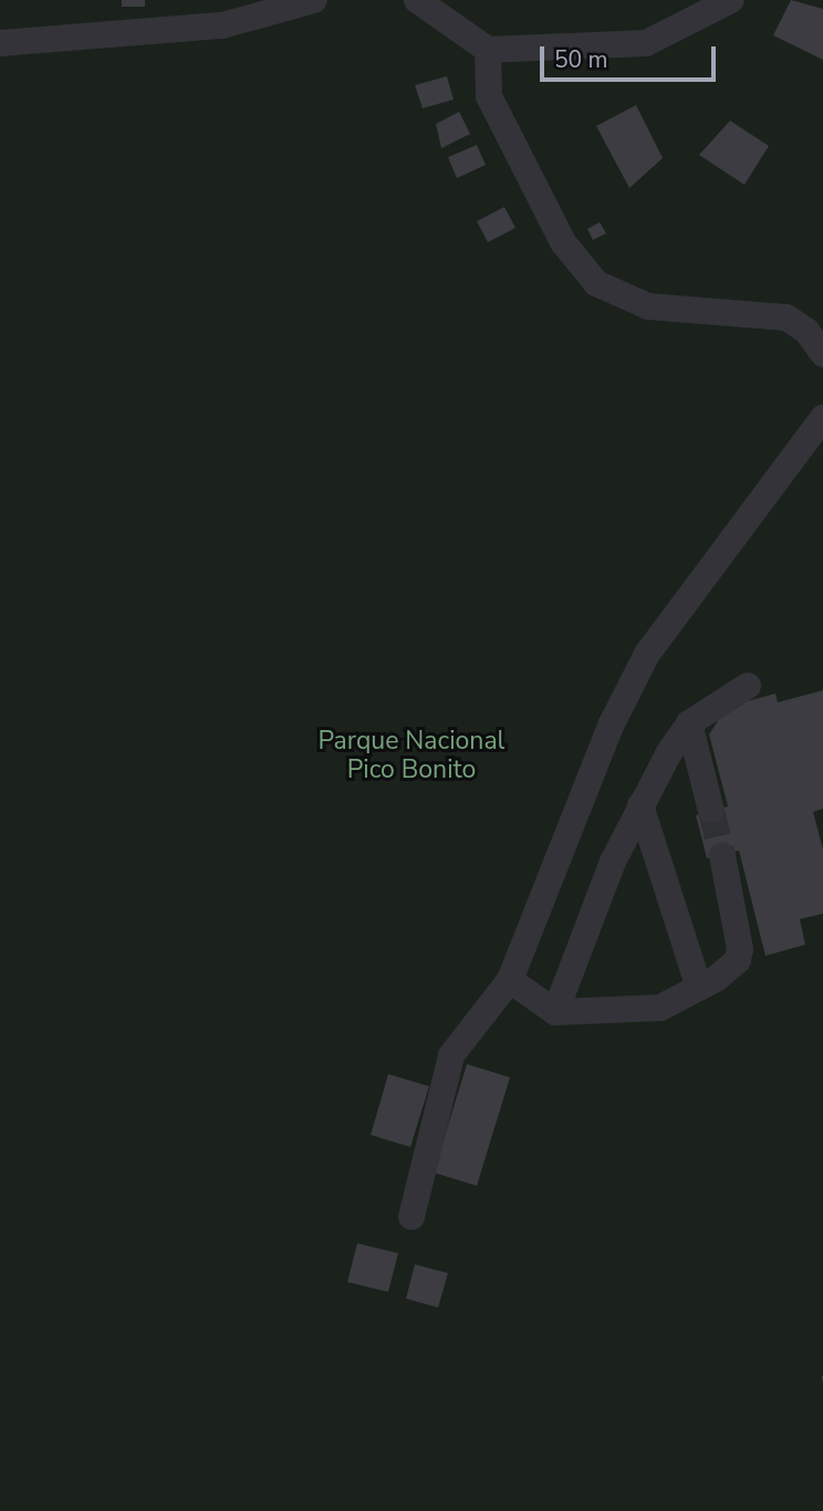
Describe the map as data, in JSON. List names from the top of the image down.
{
  "parks": ["Parque Nacional Pico Bonito"],
  "scale_bar": "50 m"
}
